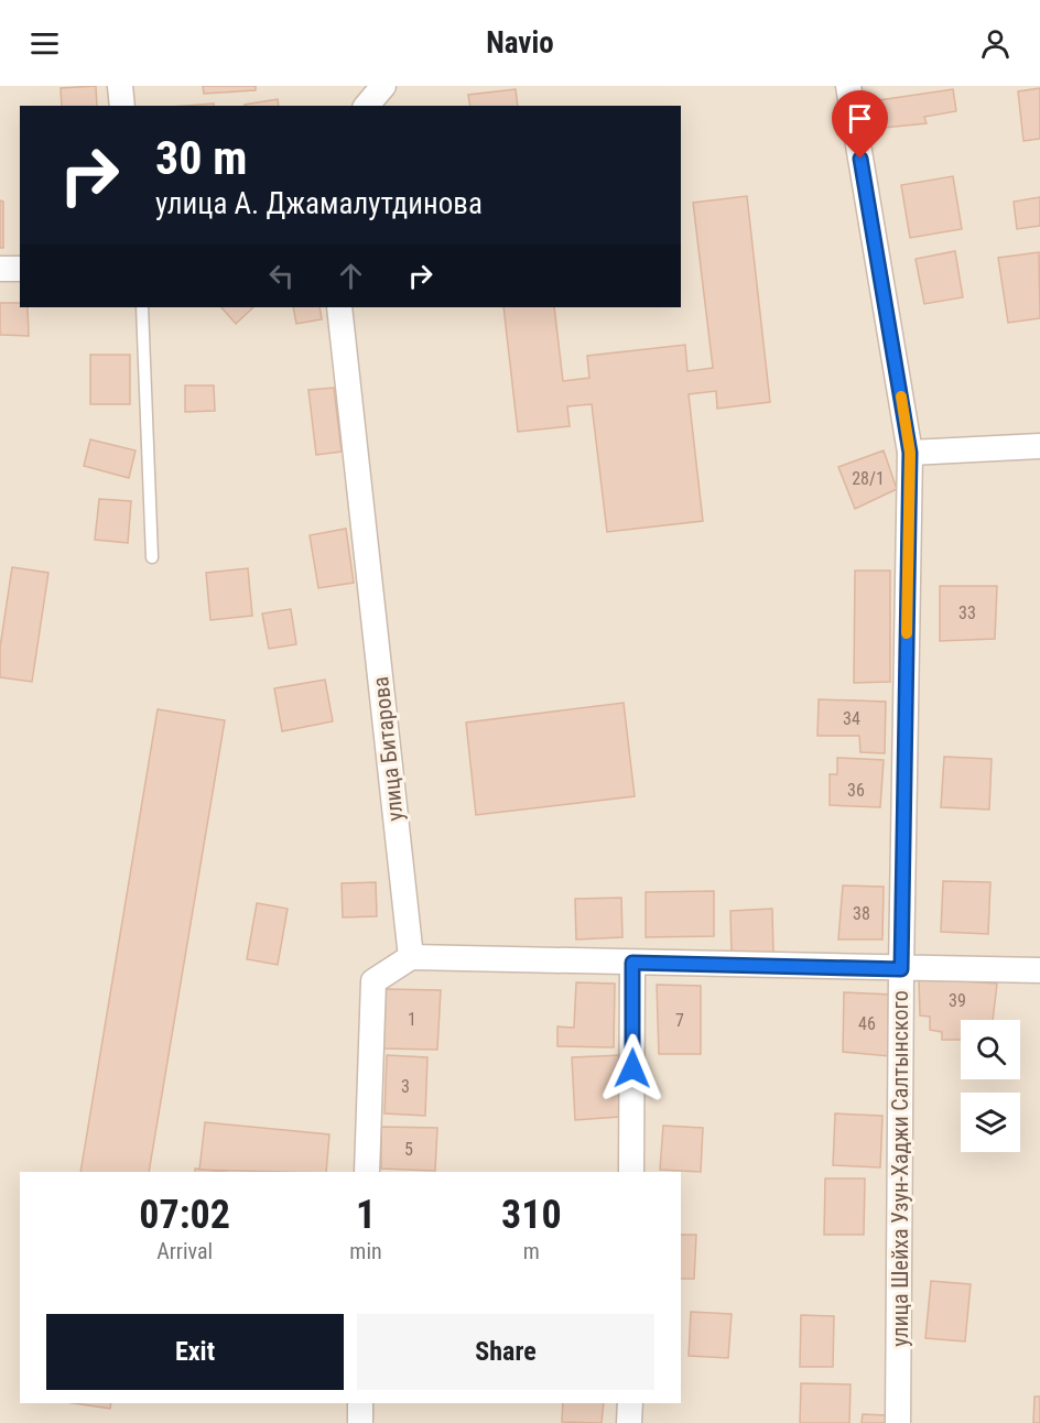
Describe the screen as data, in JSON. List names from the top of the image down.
{
  "streets": {
    "street": ["улица Битарова", "улица Шейха Узун-Хаджи Салтынского"]
  },
  "house_numbers": [
    "28/1",
    "33",
    "34",
    "36",
    "38",
    "39",
    "1",
    "7",
    "46",
    "3",
    "5"
  ],
  "page": {
    "header": "Navio",
    "turn": ["30 m", "улица А. Джамалутдинова"],
    "eta": [
      "07:02",
      "Arrival",
      "1",
      "min",
      "310",
      "m"
    ],
    "buttons": ["Exit", "Share"]
  }
}
